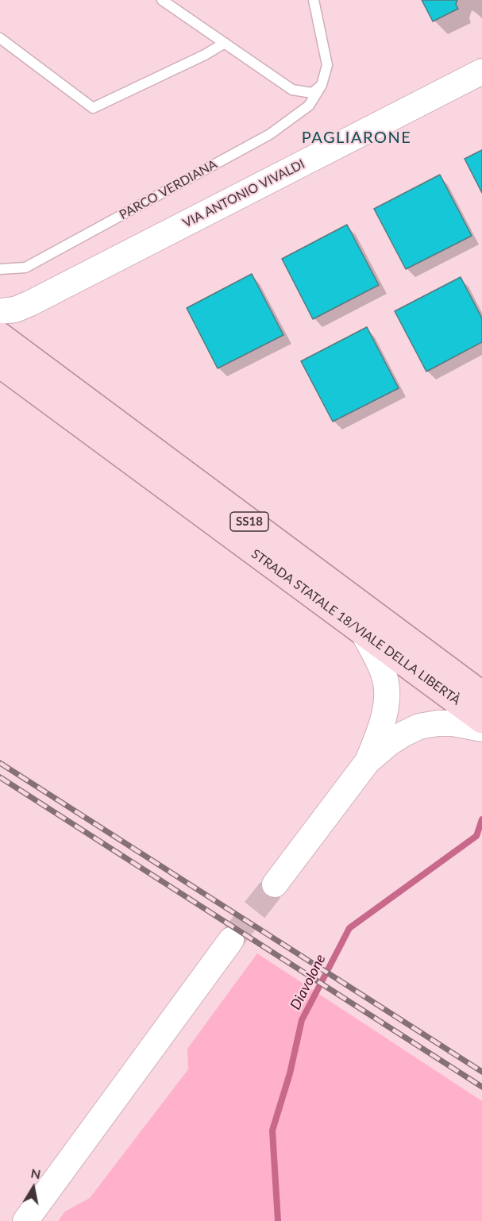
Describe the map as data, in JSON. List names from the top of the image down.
{
  "streets": {
    "main road": ["SS18", "STRADA STATALE 18/VIALE DELLA LIBERTÀ"],
    "street": ["VIA ANTONIO VIVALDI"],
    "lane": ["PARCO VERDIANA"]
  },
  "districts": ["PAGLIARONE"],
  "water": ["Diavolone"],
  "north": "top"
}
